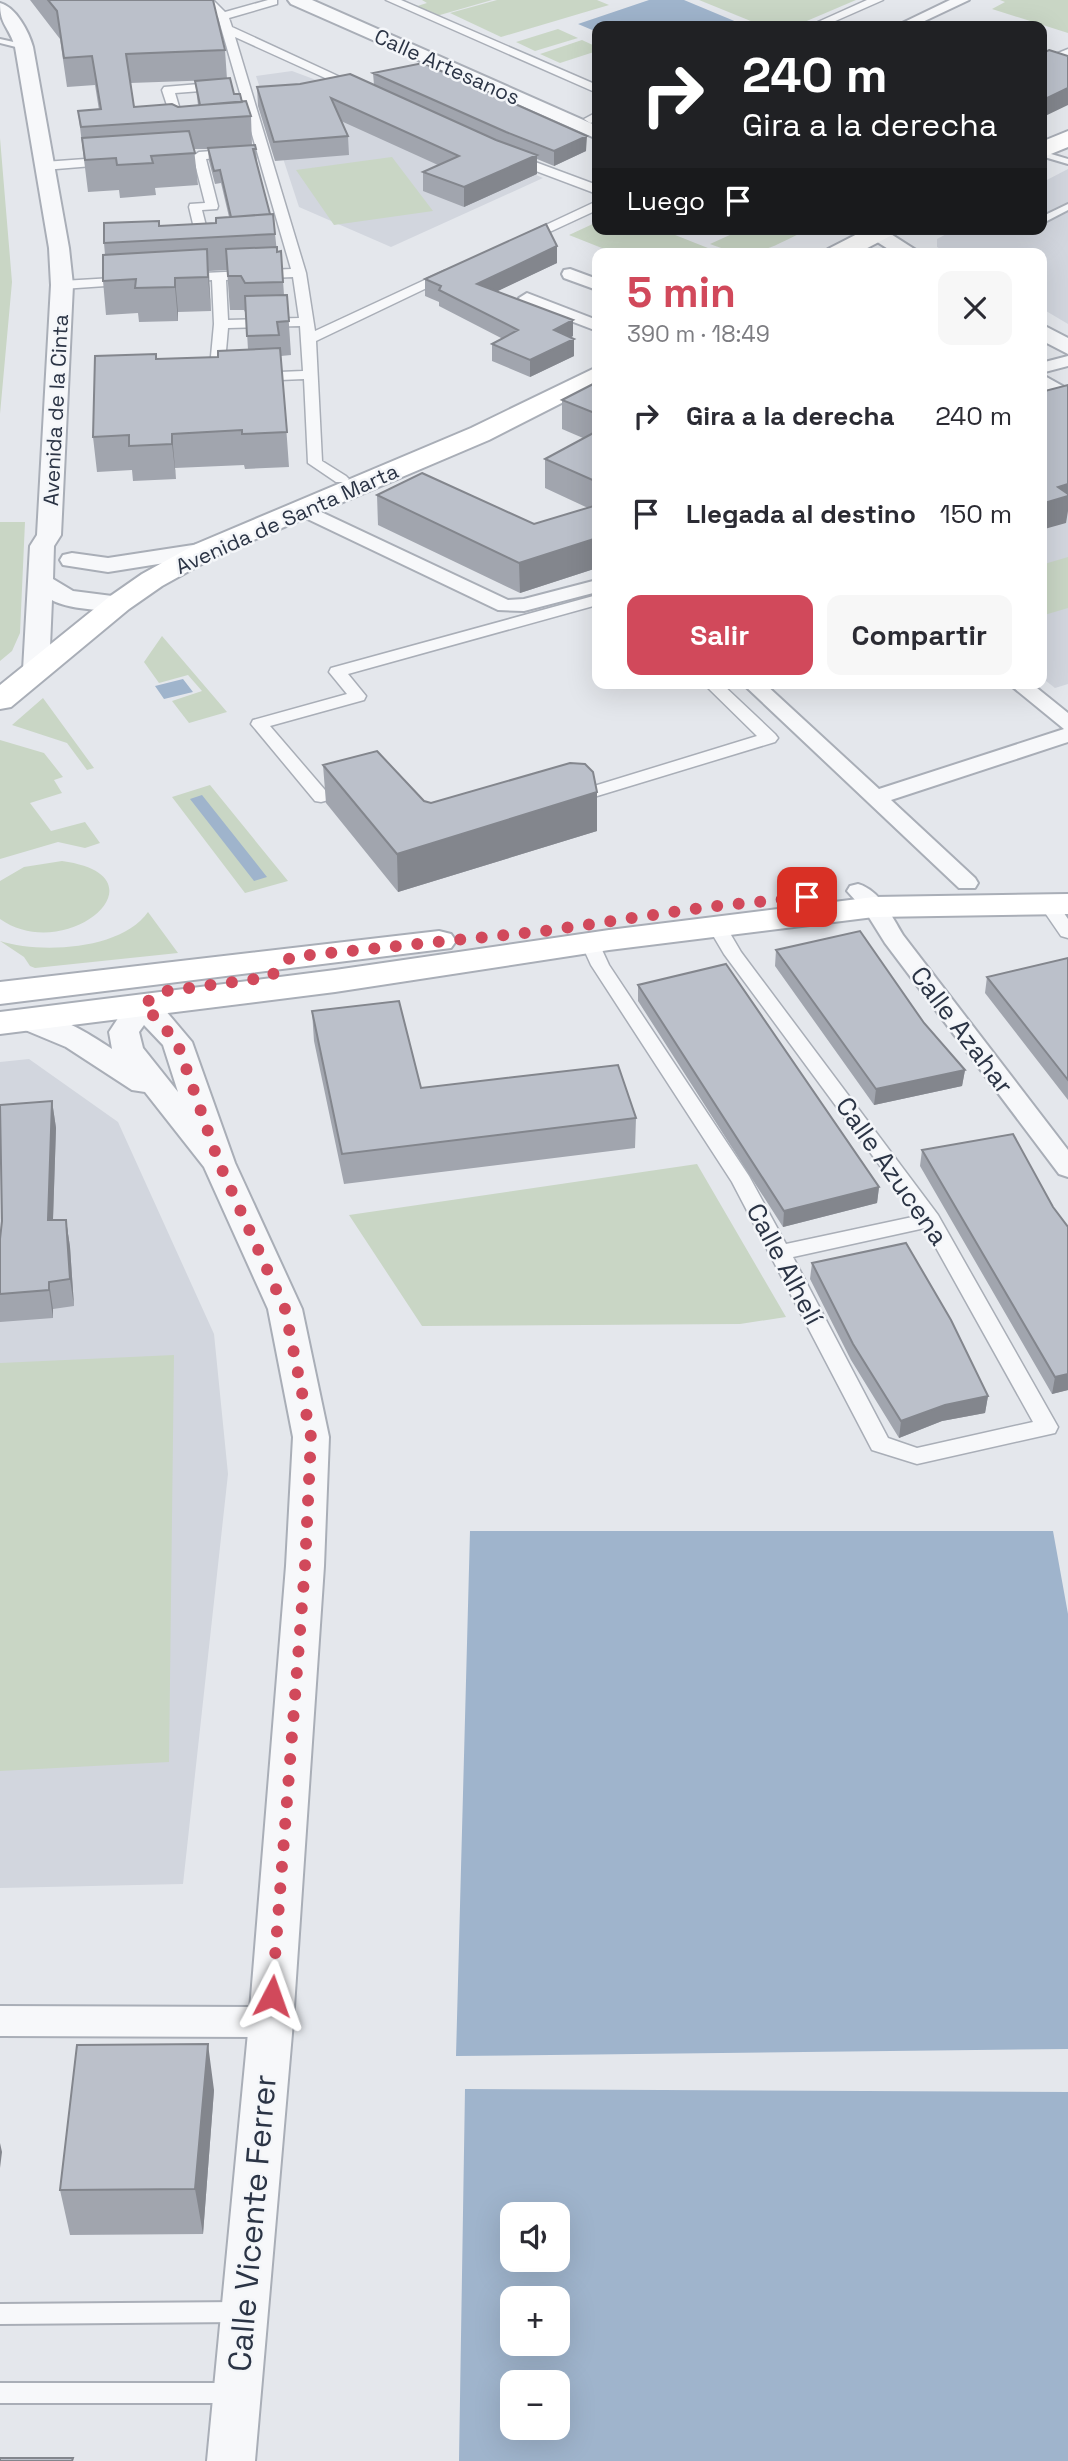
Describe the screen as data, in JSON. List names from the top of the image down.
{
  "streets": {
    "main road": ["Avenida de Santa Marta"],
    "street": [
      "Calle Artesanos",
      "Avenida de la Cinta",
      "Calle Azahar",
      "Calle Azucena",
      "Calle Alhelí",
      "Calle Vicente Ferrer"
    ]
  },
  "crossings": [
    ["Avenida de la Cinta", "Avenida de Santa Marta"],
    ["Calle Azucena", "Calle Alhelí"]
  ],
  "page": {
    "turn": ["240 m", "Gira a la derecha"],
    "then": "Luego",
    "heading": ["5 min", "390 m · 18:49"],
    "list": [
      {
        "name": "Gira a la derecha",
        "value": "240 m"
      },
      {
        "name": "Llegada al destino",
        "value": "150 m"
      }
    ],
    "buttons": ["Salir", "Compartir"],
    "map_buttons": ["+", "−"]
  }
}
